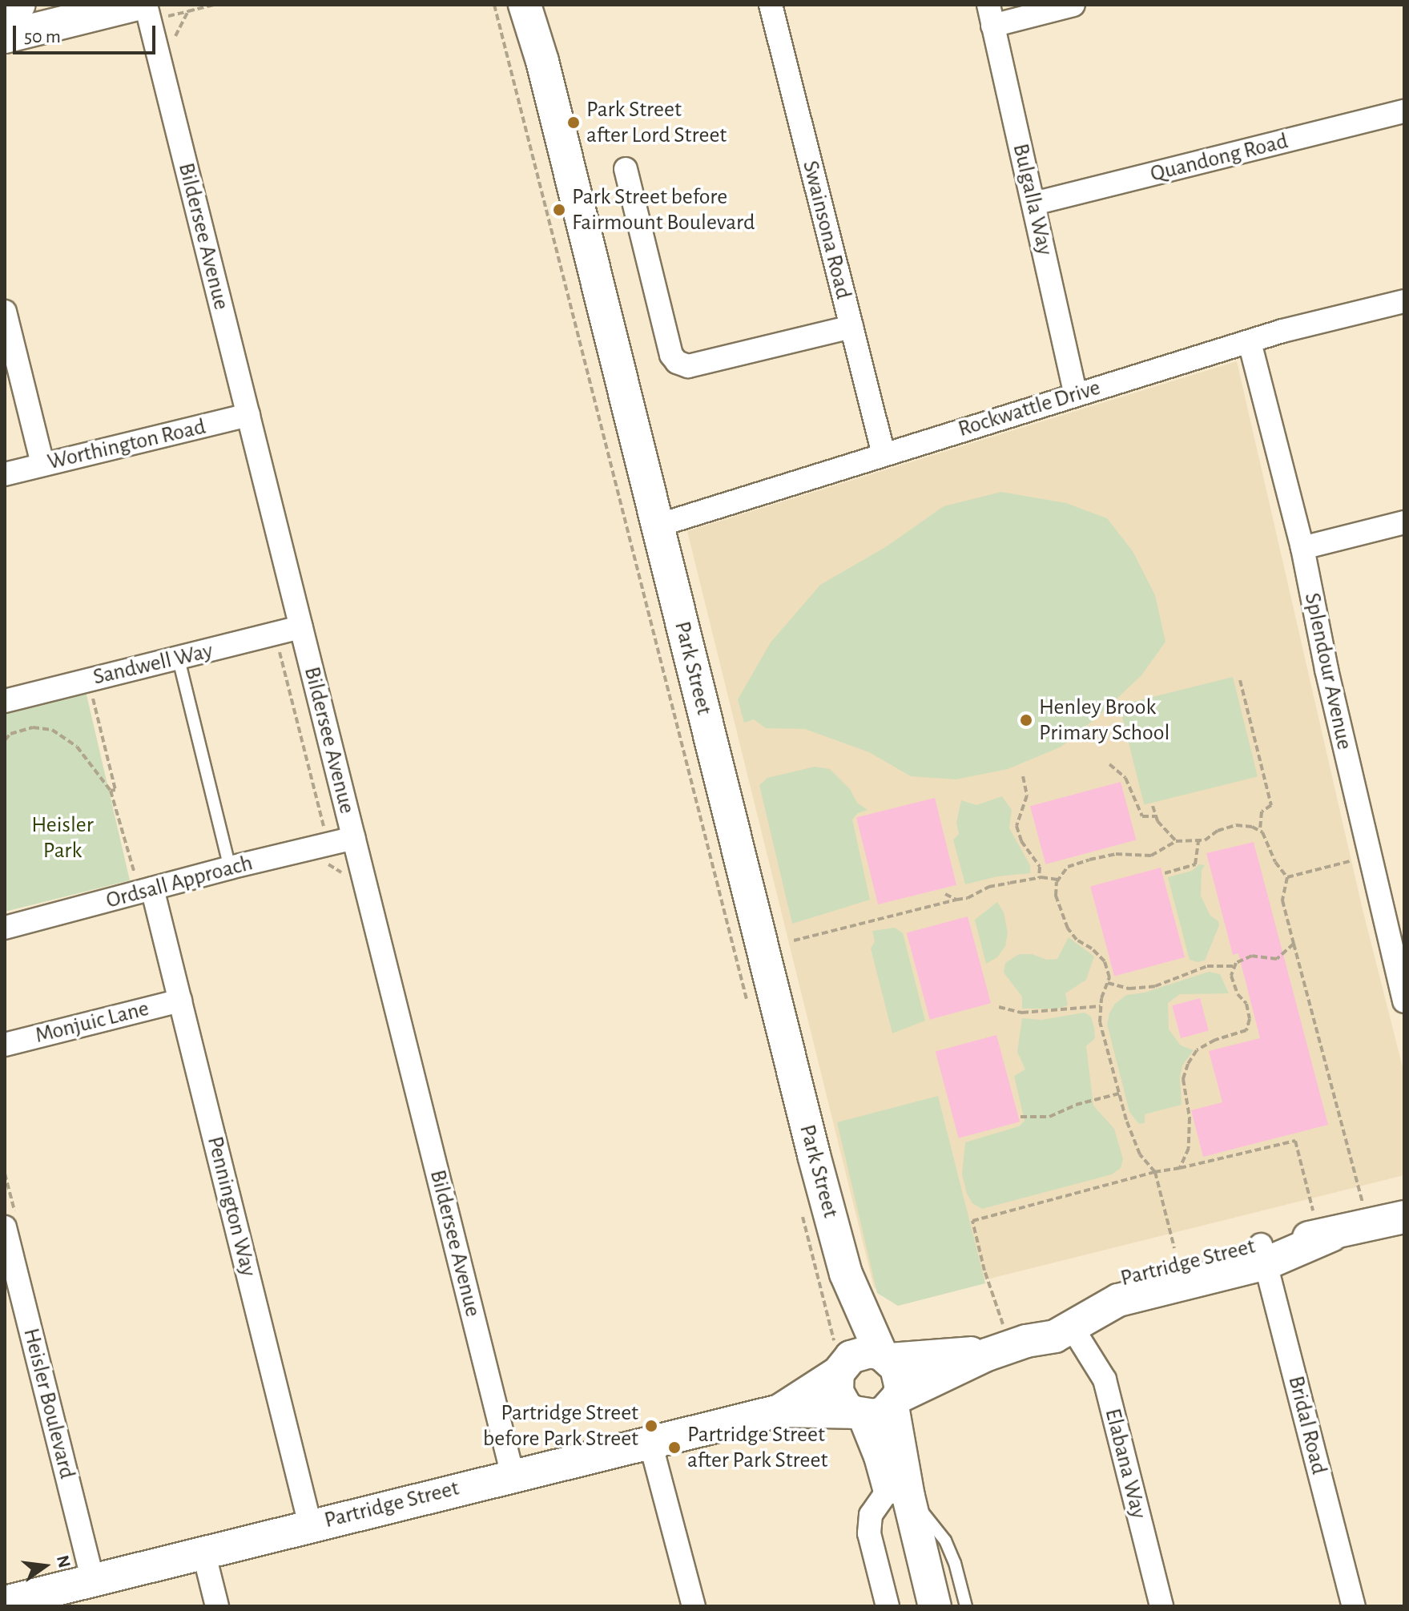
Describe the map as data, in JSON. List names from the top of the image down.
{
  "streets": {
    "street": [
      "Quandong Road",
      "Bulgalla Way",
      "Swainsona Road",
      "Bildersee Avenue",
      "Rockwattle Drive",
      "Worthington Road",
      "Sandwell Way",
      "Park Street",
      "Splendour Avenue",
      "Ordsall Approach",
      "Monjuic Lane",
      "Pennington Way",
      "Partridge Street",
      "Heisler Boulevard",
      "Bridal Road",
      "Elabana Way"
    ]
  },
  "crossings": [
    ["Quandong Road", "Bulgalla Way"],
    ["Bulgalla Way", "Rockwattle Drive"],
    ["Swainsona Road", "Rockwattle Drive"],
    ["Bildersee Avenue", "Worthington Road"],
    ["Bildersee Avenue", "Sandwell Way"],
    ["Bildersee Avenue", "Ordsall Approach"],
    ["Bildersee Avenue", "Partridge Street"],
    ["Rockwattle Drive", "Park Street"],
    ["Rockwattle Drive", "Splendour Avenue"],
    ["Park Street", "Partridge Street"],
    ["Ordsall Approach", "Pennington Way"],
    ["Monjuic Lane", "Pennington Way"],
    ["Pennington Way", "Partridge Street"],
    ["Partridge Street", "Heisler Boulevard"],
    ["Partridge Street", "Bridal Road"],
    ["Partridge Street", "Elabana Way"]
  ],
  "parks": ["Heisler Park"],
  "places": [
    "Park Street after Lord Street",
    "Park Street before Fairmount Boulevard",
    "Henley Brook Primary School",
    "Partridge Street before Park Street",
    "Partridge Street after Park Street"
  ],
  "scale_bar": "50 m",
  "north": "right"
}
